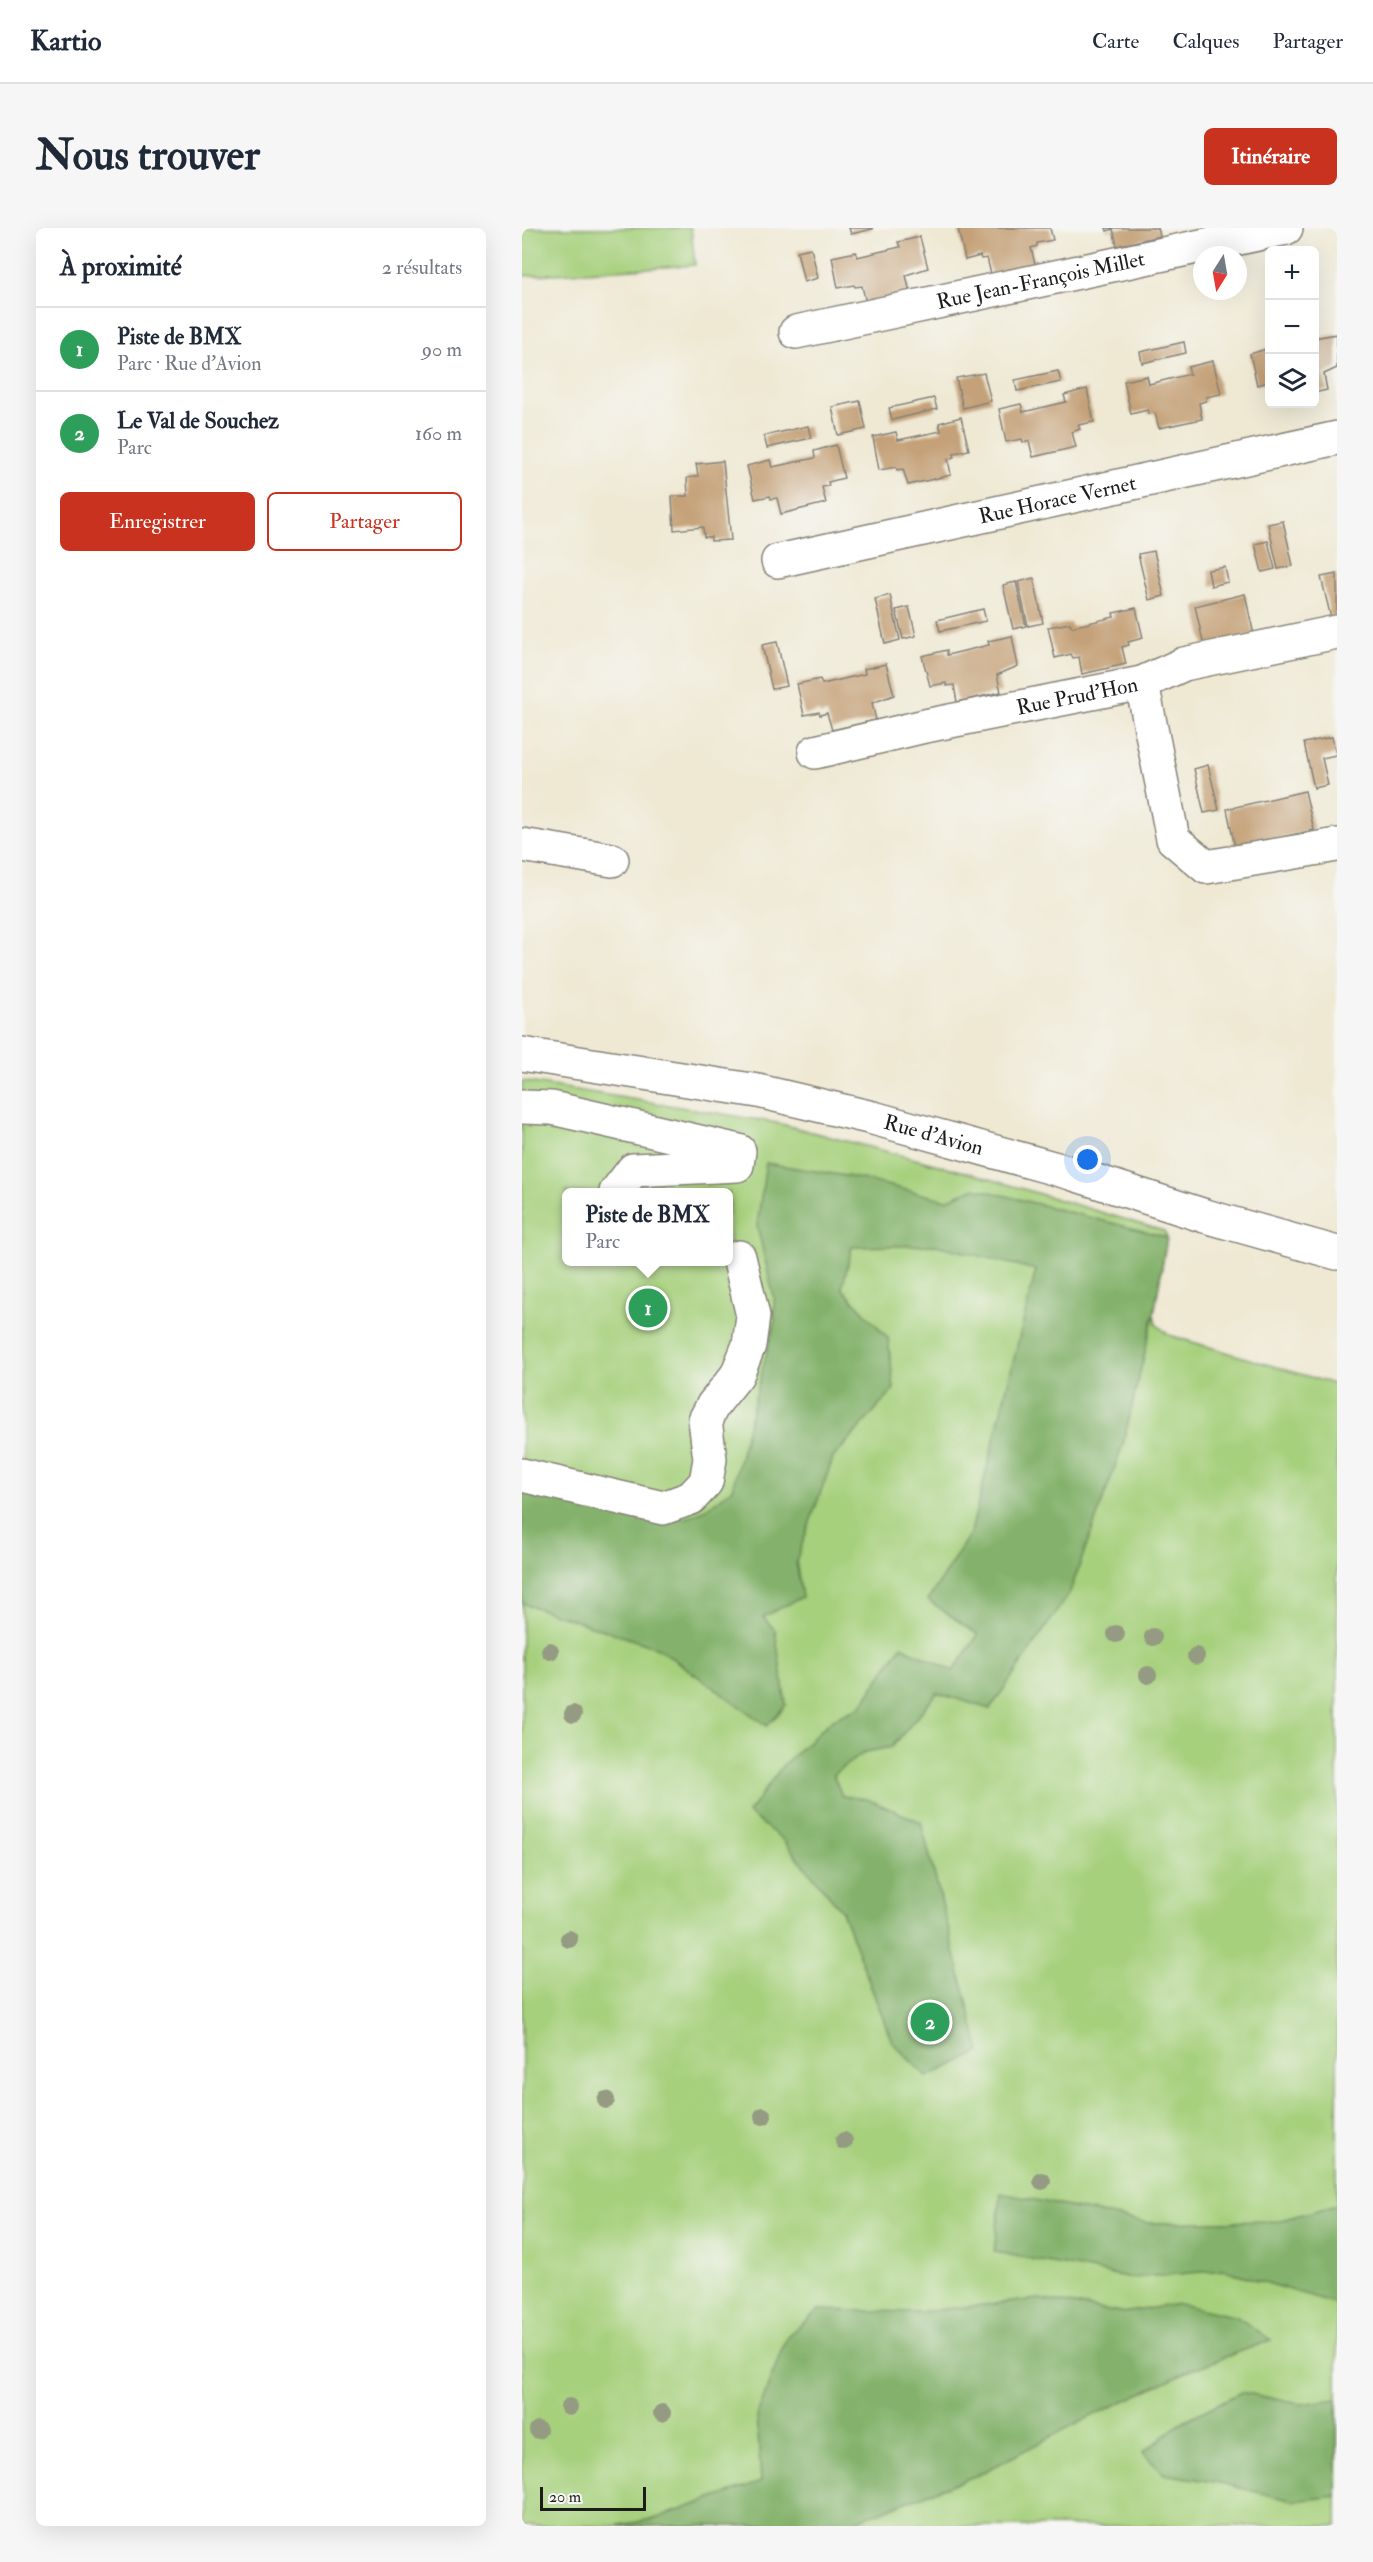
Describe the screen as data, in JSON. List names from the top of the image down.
{
  "streets": {
    "street": [
      "Rue Jean-François Millet",
      "Rue Horace Vernet",
      "Rue Prud'Hon",
      "Rue d'Avion"
    ]
  },
  "scale_bar": "20 m",
  "north": "bottom",
  "page": {
    "header": "Kartio",
    "nav": ["Carte", "Calques", "Partager"],
    "buttons": [
      "Itinéraire",
      ["Enregistrer", "Partager"]
    ],
    "title": "Nous trouver",
    "heading": ["À proximité", "2 résultats"],
    "map_buttons": ["+", "−"],
    "list": [
      {
        "mark": "1",
        "name": "Piste de BMX",
        "note": "Parc · Rue d'Avion",
        "value": "90 m"
      },
      {
        "mark": "2",
        "name": "Le Val de Souchez",
        "note": "Parc",
        "value": "160 m"
      }
    ],
    "popup": ["Piste de BMX", "Parc"],
    "pins": ["1", "2"],
    "scale": "20 m"
  }
}
